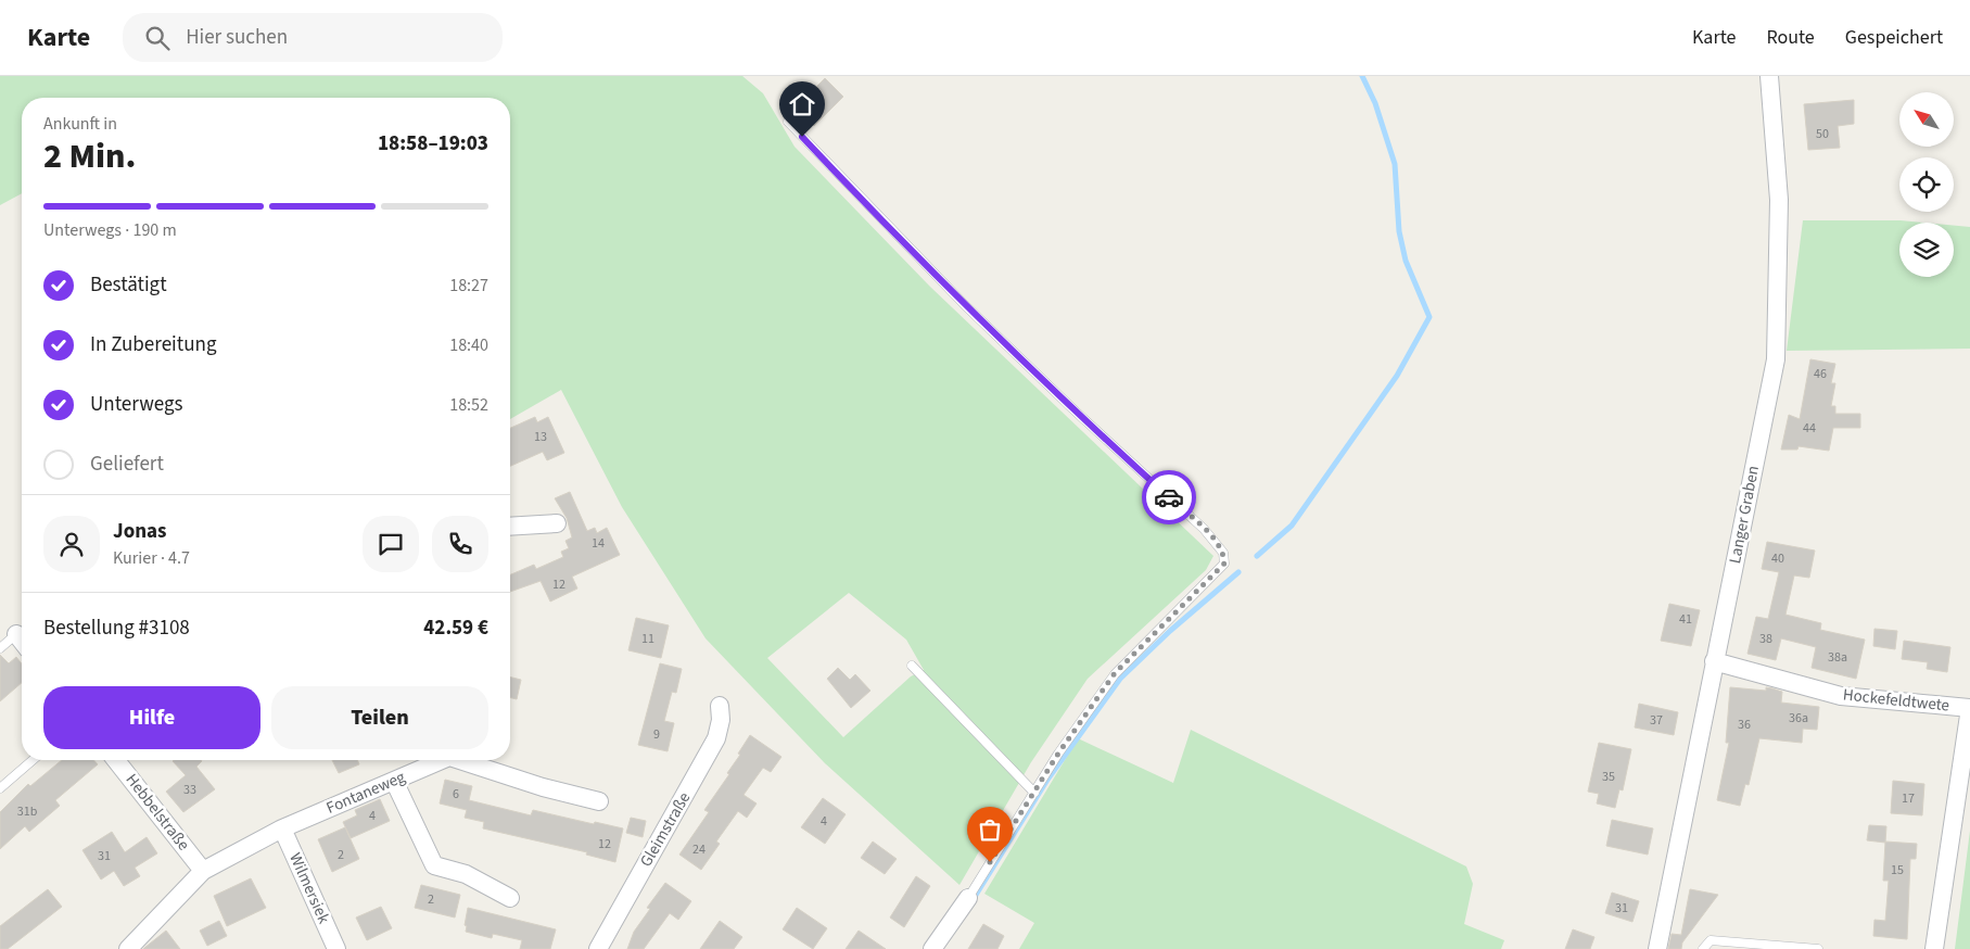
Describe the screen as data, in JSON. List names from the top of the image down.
{
  "streets": {
    "street": [
      "Langer Graben",
      "Hockefeldtwete",
      "Fontaneweg",
      "Hebbelstraße",
      "Gleimstraße",
      "Wilmersiek"
    ]
  },
  "crossings": [
    ["Langer Graben", "Hockefeldtwete"],
    ["Fontaneweg", "Wilmersiek"]
  ],
  "house_numbers": [
    "50",
    "46",
    "44",
    "13",
    "14",
    "40",
    "12",
    "41",
    "11",
    "38",
    "38a",
    "36a",
    "37",
    "36",
    "9",
    "35",
    "33",
    "6",
    "17",
    "31b",
    "4",
    "4",
    "12",
    "24",
    "2",
    "31",
    "15",
    "2",
    "31"
  ],
  "north": "top left",
  "page": {
    "header": "Karte",
    "search": "Hier suchen",
    "nav": ["Karte", "Route", "Gespeichert"],
    "heading": ["2 Min.", "Ankunft in", "18:58–19:03"],
    "panel": [
      "Jonas",
      "Kurier · 4.7",
      "Bestellung #3108",
      "42.59 €"
    ],
    "bar": "Unterwegs · 190 m",
    "list": [
      ["Bestätigt", "18:27"],
      ["In Zubereitung", "18:40"],
      ["Unterwegs", "18:52"],
      "Geliefert"
    ],
    "buttons": ["Hilfe", "Teilen"]
  }
}
